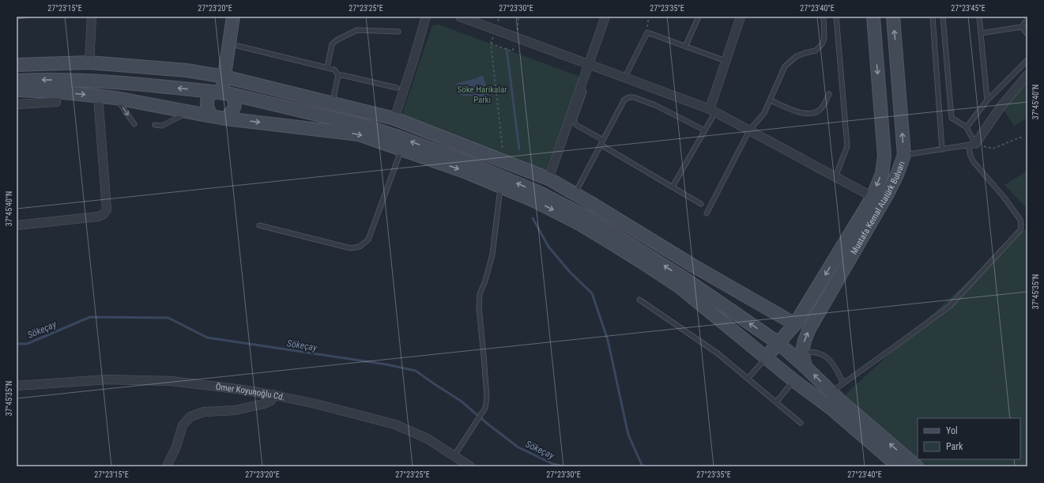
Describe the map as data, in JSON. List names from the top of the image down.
{
  "streets": {
    "main road": ["Mustafa Kemal Atatürk Bulvarı"],
    "street": ["Ömer Koyunoğlu Cd."]
  },
  "water": ["Sökeçay"],
  "parks": ["Söke Harikalar Parkı"],
  "legend": ["Yol", "Park"],
  "coordinates": [
    "27°23'15\"E",
    "27°23'20\"E",
    "27°23'25\"E",
    "27°23'30\"E",
    "27°23'35\"E",
    "27°23'40\"E",
    "27°23'45\"E",
    "37°45'40\"N",
    "37°45'35\"N"
  ]
}
